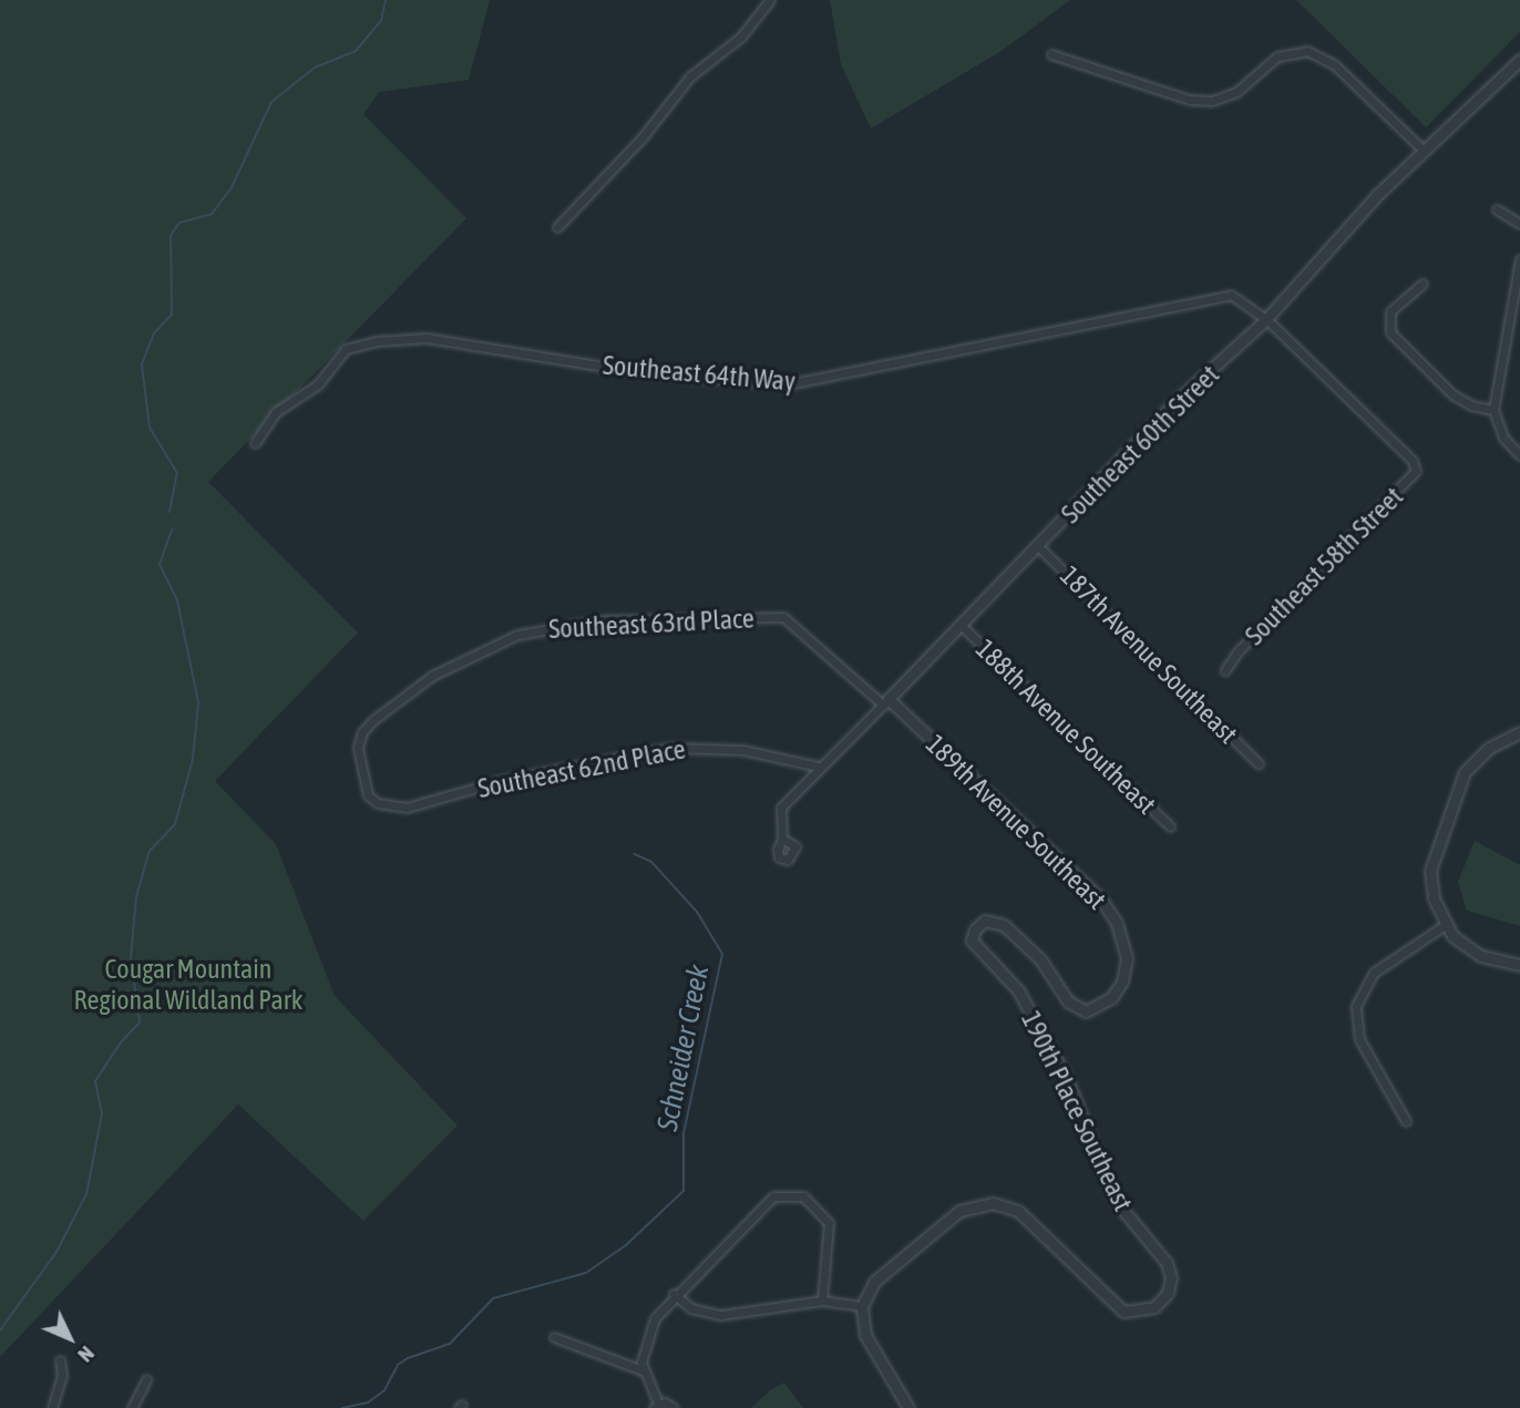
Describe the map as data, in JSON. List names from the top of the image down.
{
  "streets": {
    "street": [
      "Southeast 64th Way",
      "Southeast 60th Street",
      "Southeast 58th Street",
      "Southeast 63rd Place",
      "187th Avenue Southeast",
      "188th Avenue Southeast",
      "Southeast 62nd Place",
      "189th Avenue Southeast",
      "190th Place Southeast"
    ]
  },
  "crossings": [
    ["Southeast 64th Way", "Southeast 60th Street"],
    ["Southeast 64th Way", "Southeast 58th Street"],
    ["Southeast 60th Street", "187th Avenue Southeast"],
    ["Southeast 60th Street", "188th Avenue Southeast"],
    ["Southeast 60th Street", "Southeast 62nd Place"],
    ["Southeast 60th Street", "189th Avenue Southeast"],
    ["Southeast 63rd Place", "Southeast 62nd Place"],
    ["Southeast 63rd Place", "189th Avenue Southeast"],
    ["189th Avenue Southeast", "190th Place Southeast"]
  ],
  "water": ["Schneider Creek"],
  "parks": ["Cougar Mountain Regional Wildland Park"],
  "north": "bottom right"
}
